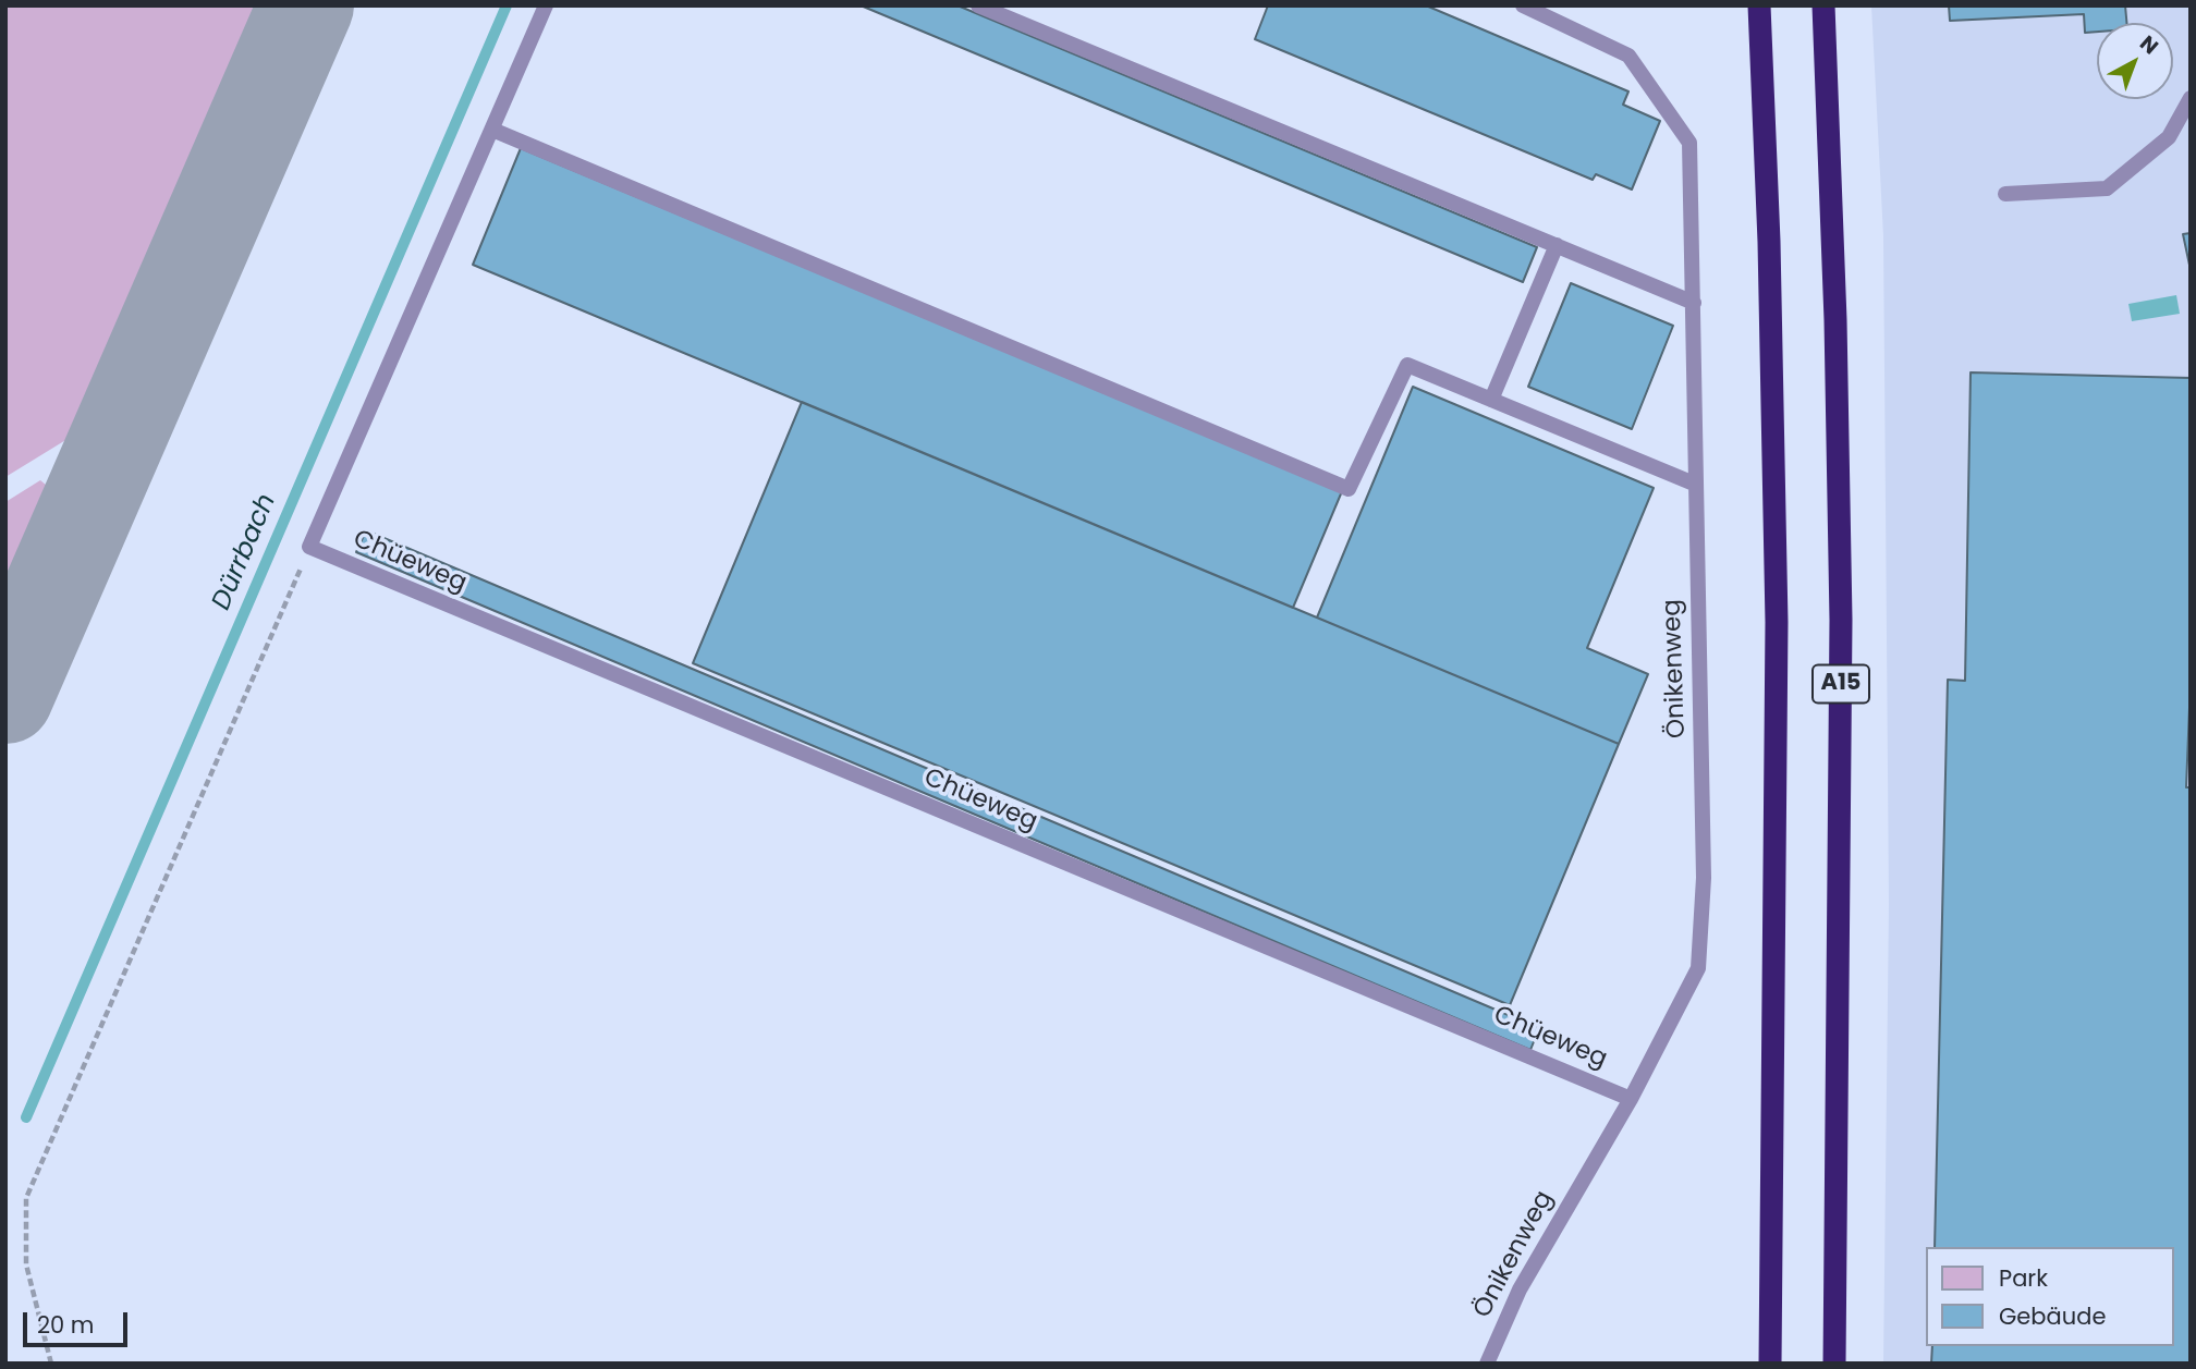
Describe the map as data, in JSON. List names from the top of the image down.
{
  "streets": {
    "highway": ["A15"],
    "lane": ["Chüeweg", "Önikenweg"]
  },
  "crossings": [
    ["Chüeweg", "Önikenweg"]
  ],
  "water": ["Dürrbach"],
  "legend": ["Park", "Gebäude"],
  "scale_bar": "20 m",
  "north": "top right"
}
